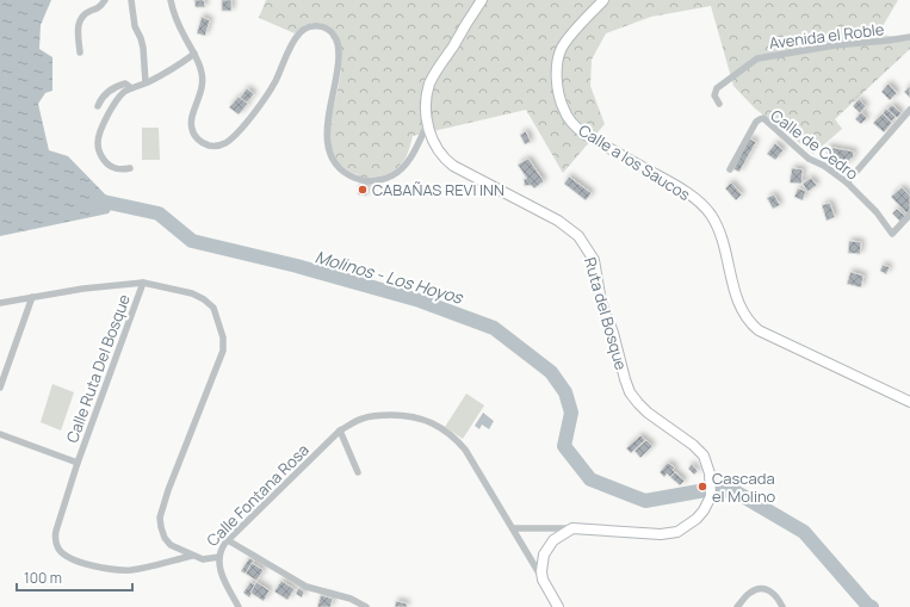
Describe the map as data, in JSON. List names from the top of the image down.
{
  "streets": {
    "street": [
      "Avenida el Roble",
      "Calle de Cedro",
      "Calle a los Saucos",
      "Ruta del Bosque",
      "Calle Ruta Del Bosque",
      "Calle Fontana Rosa"
    ]
  },
  "crossings": [
    ["Calle Ruta Del Bosque", "Calle Fontana Rosa"]
  ],
  "water": ["Molinos - Los Hoyos"],
  "places": ["CABAÑAS REVI INN", "Cascada el Molino"],
  "scale_bar": "100 m"
}
